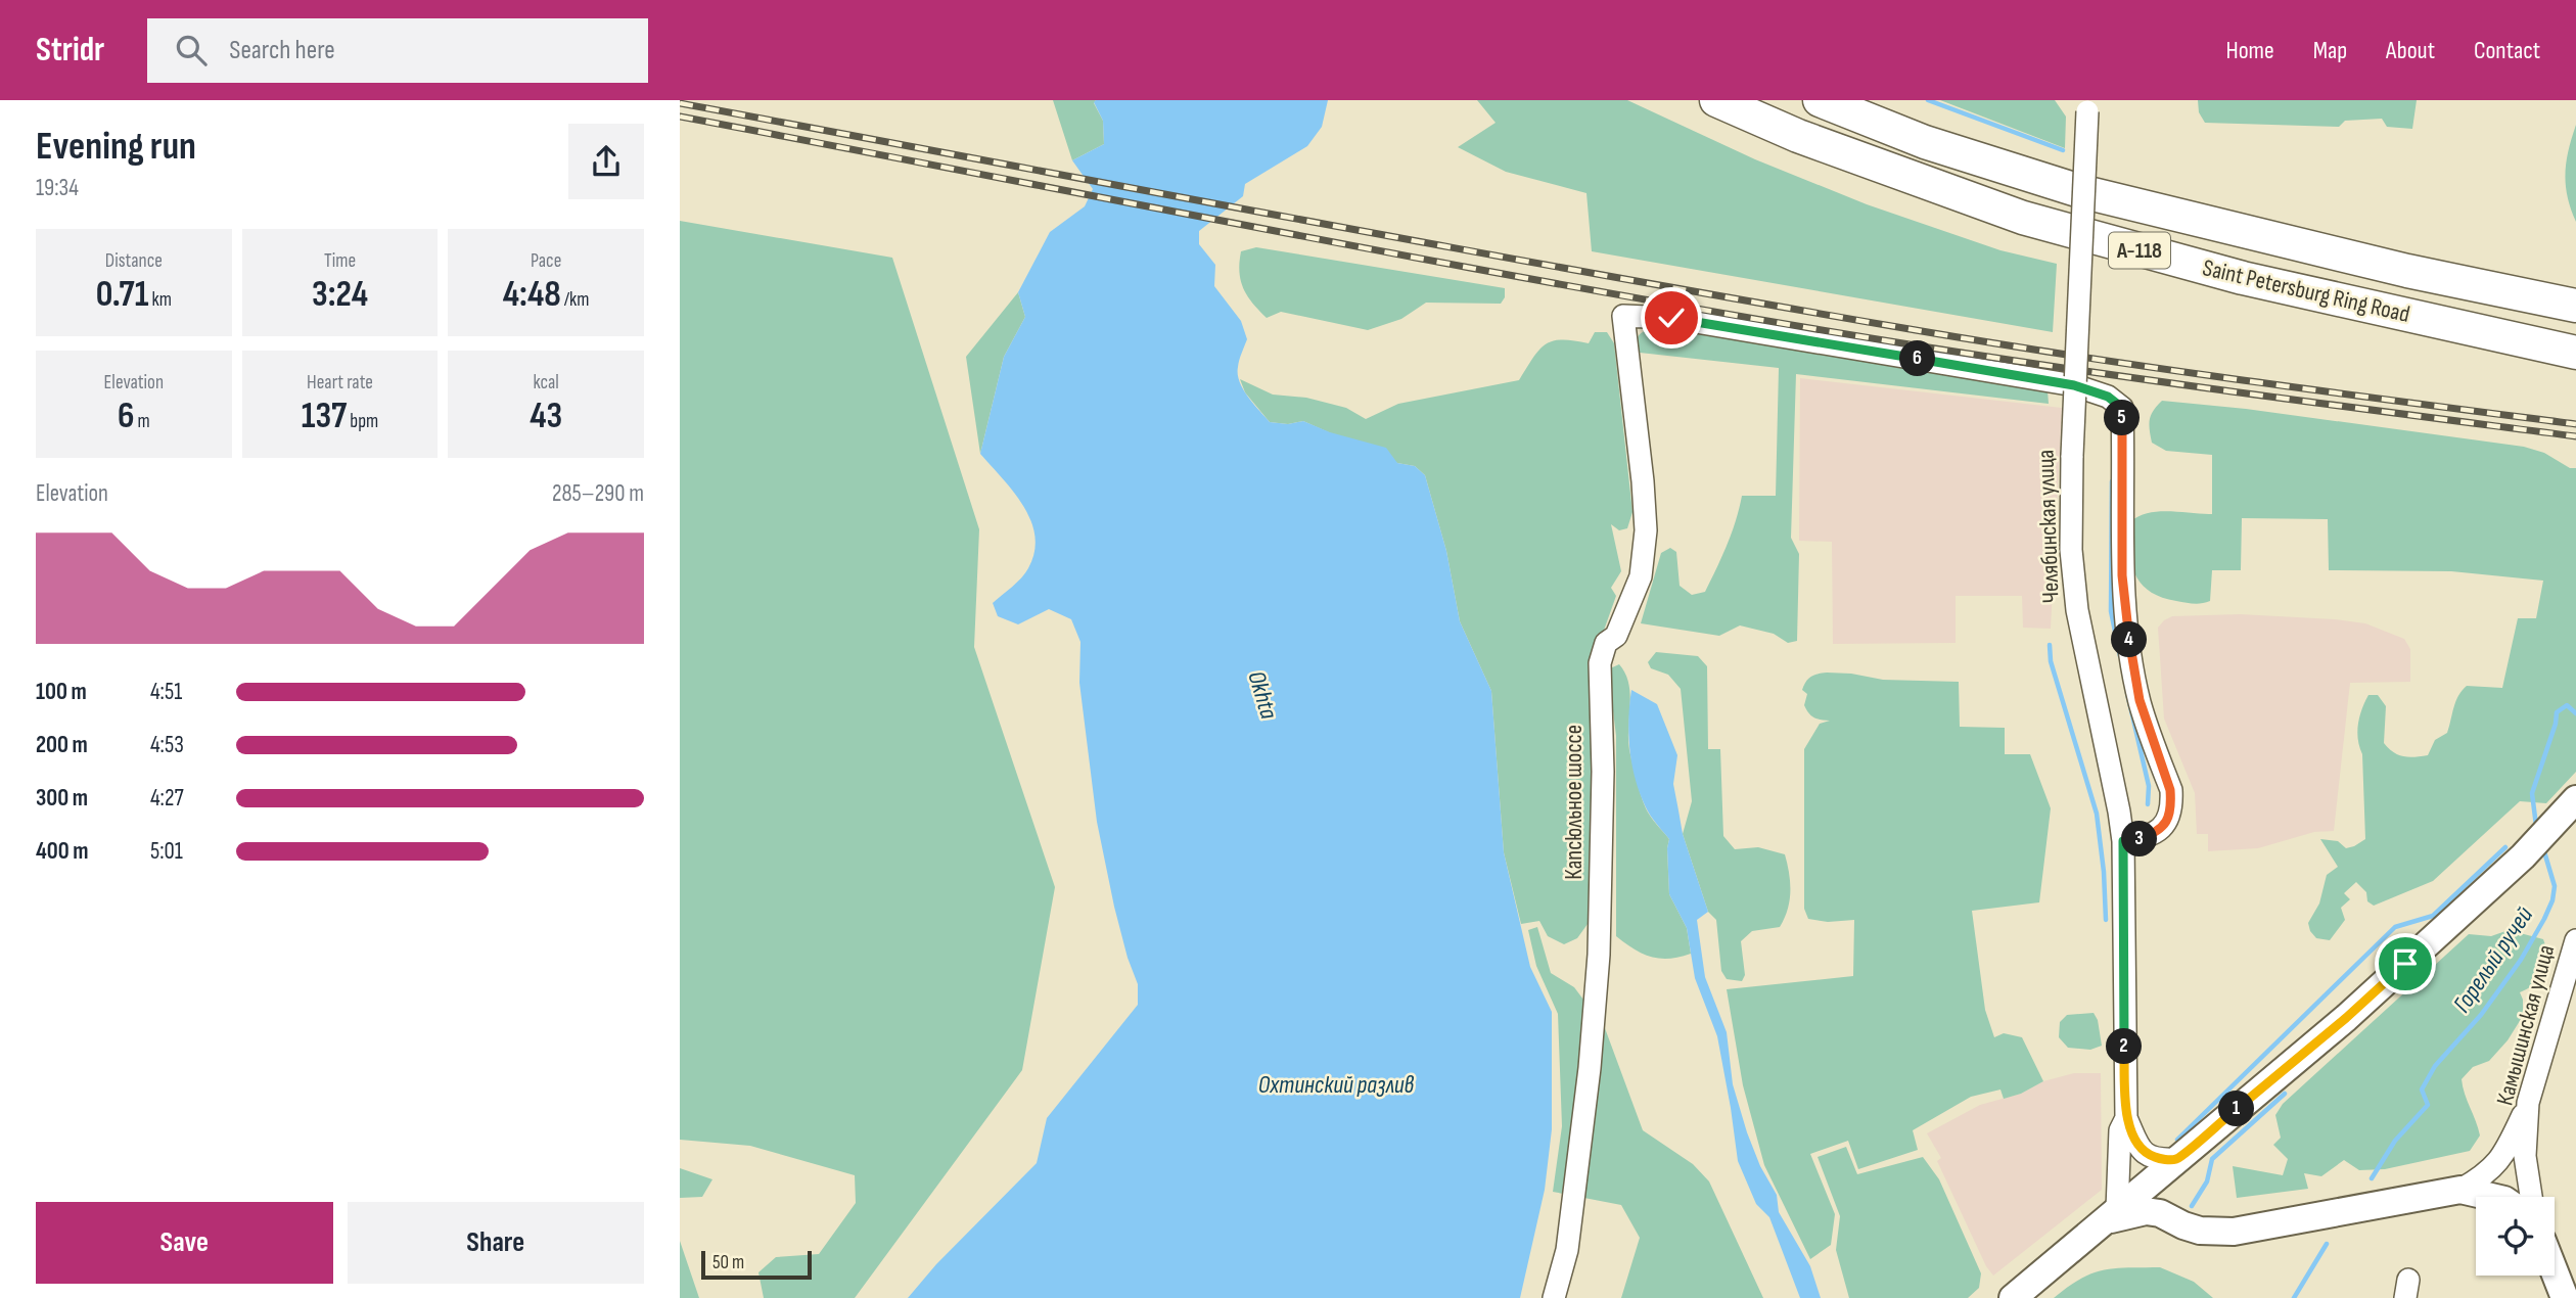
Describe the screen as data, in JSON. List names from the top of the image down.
{
  "streets": {
    "highway": ["А-118", "Saint Petersburg Ring Road"],
    "street": ["Челябинская улица", "Капсюльное шоссе", "Камышинская улица"]
  },
  "crossings": [
    ["Челябинская улица", "Капсюльное шоссе"]
  ],
  "water": ["Okhta", "Горелый ручей", "Охтинский разлив"],
  "scale_bar": "50 m",
  "page": {
    "header": "Stridr",
    "search": "Search here",
    "nav": [
      "Home",
      "Map",
      "About",
      "Contact"
    ],
    "heading": ["Evening run", "19:34"],
    "stats": [
      ["Distance", "0.71 km"],
      ["Time", "3:24"],
      ["Pace", "4:48 /km"],
      ["Elevation", "6 m"],
      ["Heart rate", "137 bpm"],
      ["kcal", "43"]
    ],
    "pins": [
      "6",
      "5",
      "4",
      "3",
      "2",
      "1"
    ],
    "chart": ["Elevation", "285–290 m"],
    "list": [
      {
        "name": "100 m",
        "note": "4:51"
      },
      {
        "name": "200 m",
        "note": "4:53"
      },
      {
        "name": "300 m",
        "note": "4:27"
      },
      {
        "name": "400 m",
        "note": "5:01"
      }
    ],
    "buttons": ["Save", "Share"],
    "scale": "50 m"
  }
}
